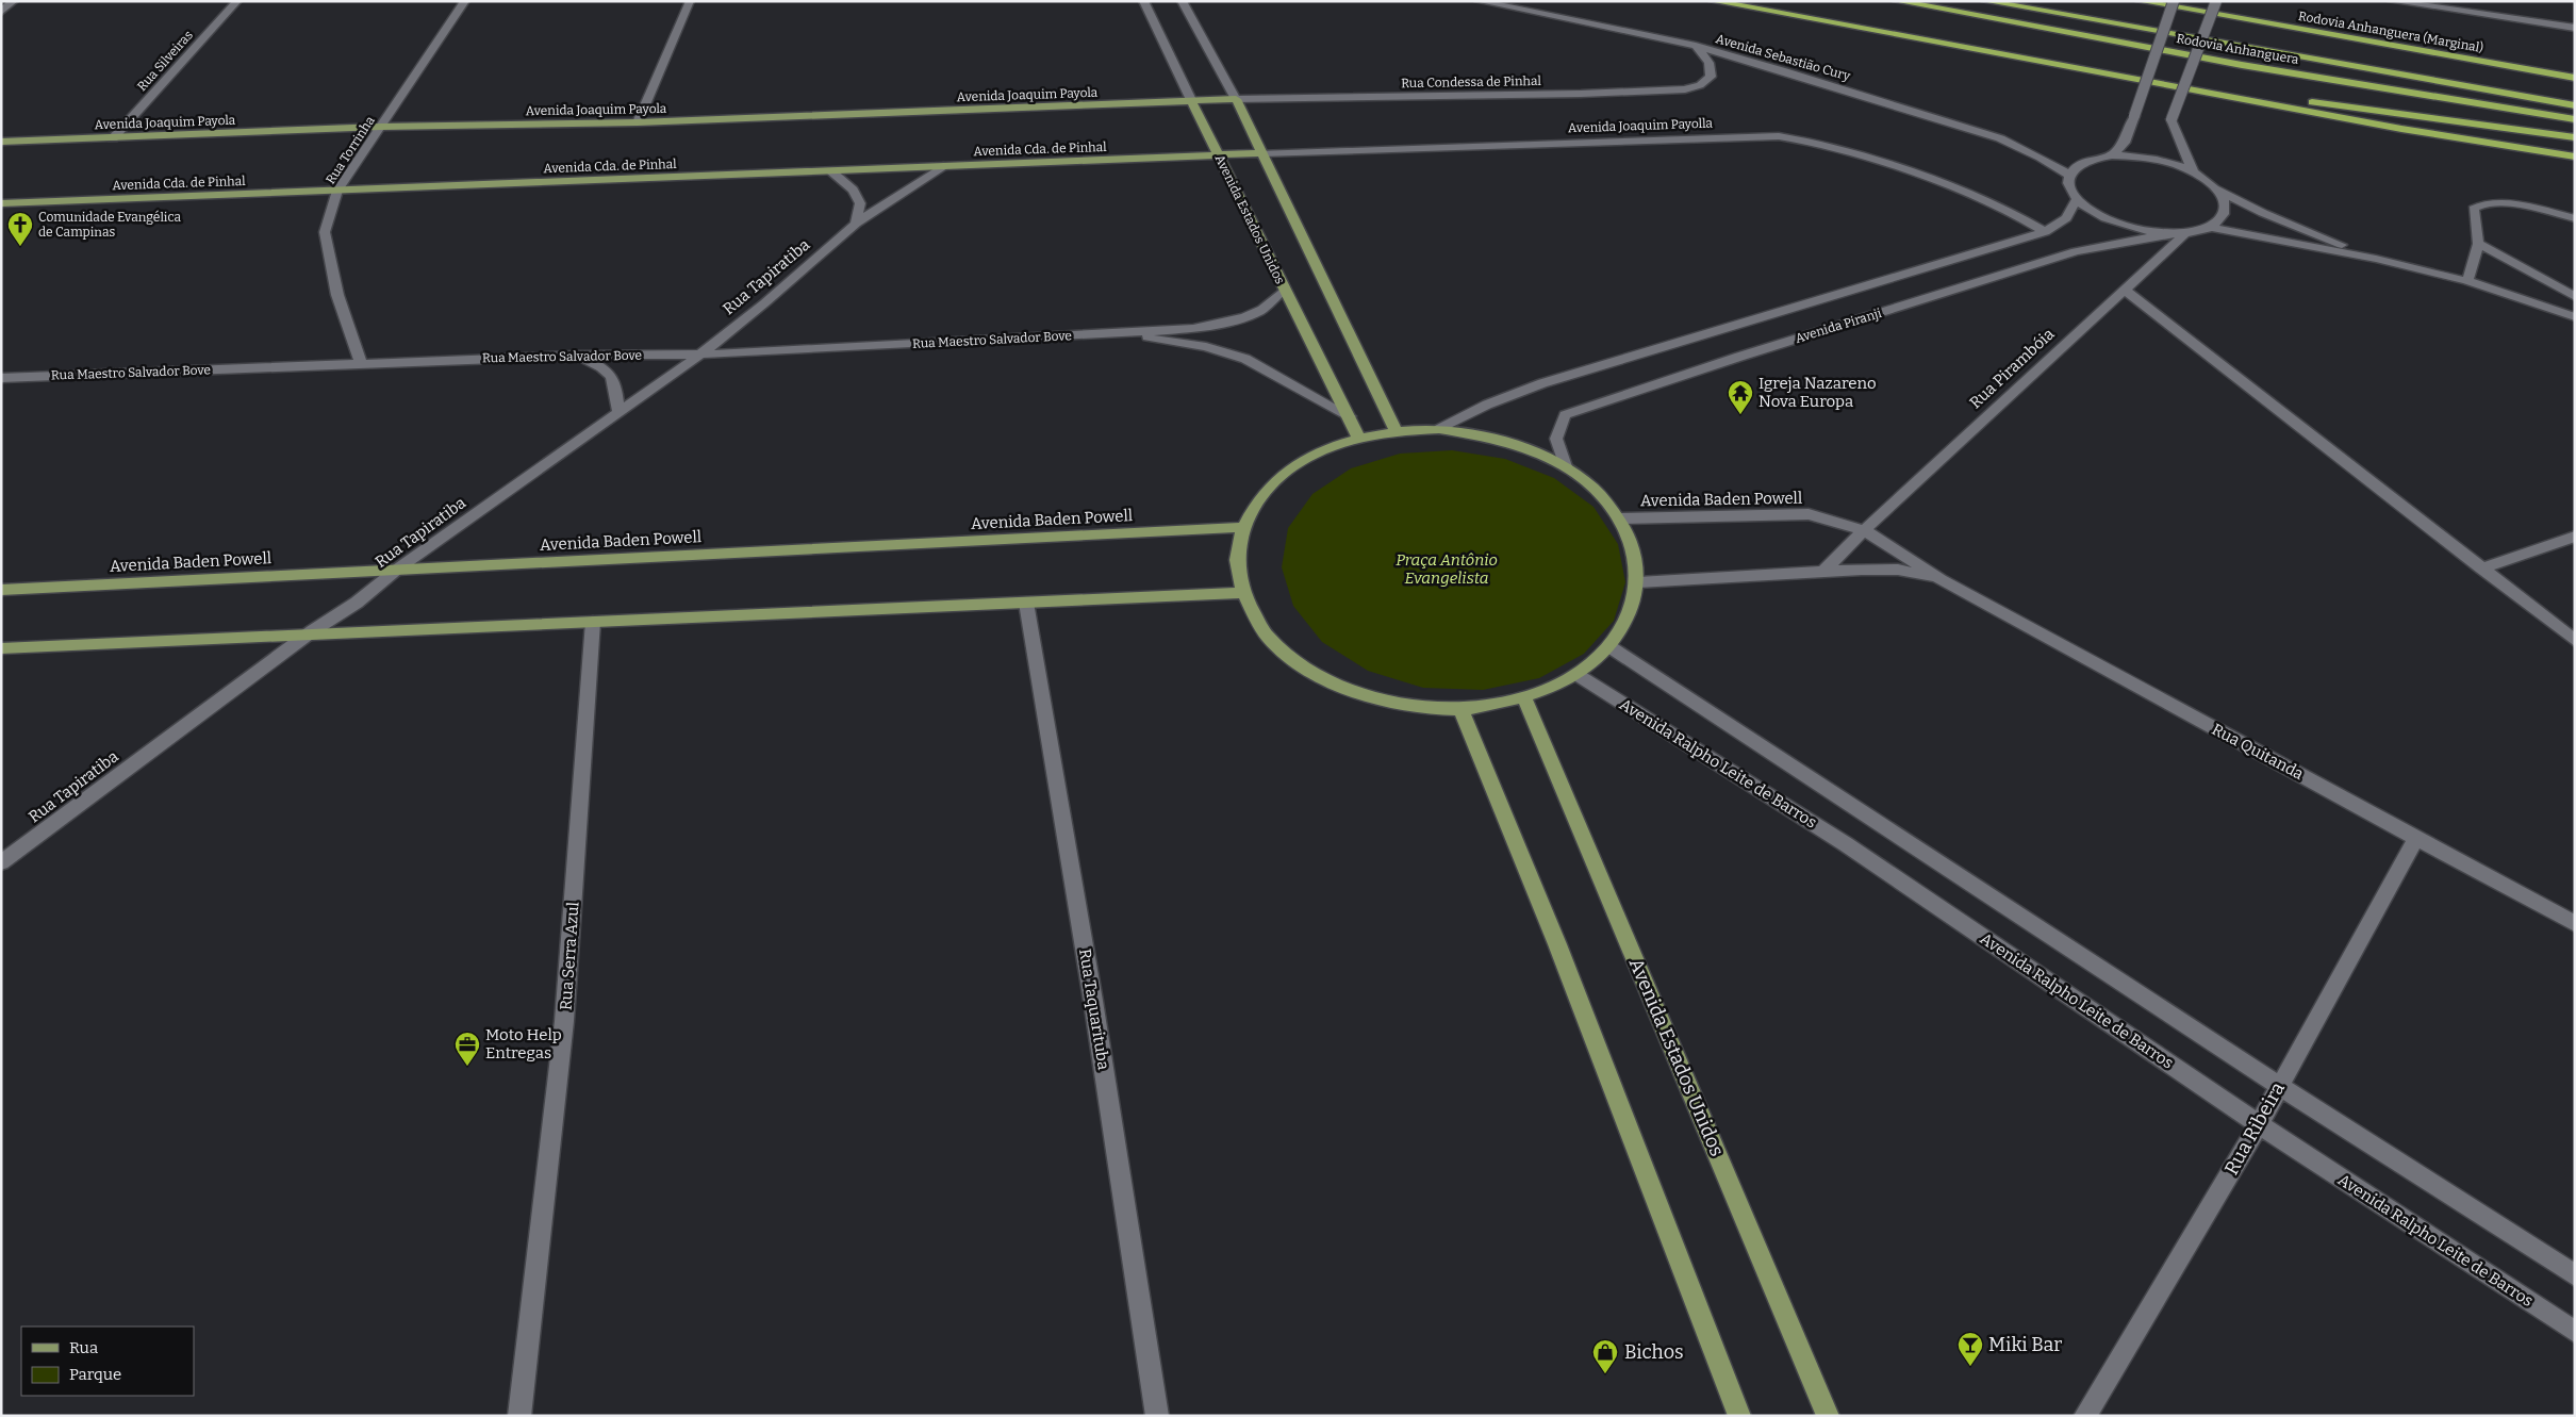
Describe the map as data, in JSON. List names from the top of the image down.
{
  "streets": {
    "highway": ["Rodovia Anhanguera (Marginal)", "Rodovia Anhanguera"],
    "main road": [
      "Rua Condessa de Pinhal",
      "Avenida Joaquim Payola",
      "Avenida Joaquim Payolla",
      "Avenida Cda. de Pinhal",
      "Avenida Estados Unidos",
      "Avenida Baden Powell"
    ],
    "street": [
      "Avenida Sebastião Cury",
      "Rua Silveiras",
      "Rua Torrinha",
      "Rua Tapiratiba",
      "Avenida Piranji",
      "Rua Maestro Salvador Bove",
      "Rua Pirambóia",
      "Rua Quitanda",
      "Avenida Ralpho Leite de Barros",
      "Rua Serra Azul",
      "Rua Taquarituba",
      "Rua Ribeira"
    ]
  },
  "crossings": [
    ["Avenida Sebastião Cury", "Rua Condessa de Pinhal"],
    ["Rua Silveiras", "Avenida Joaquim Payola"],
    ["Rua Condessa de Pinhal", "Avenida Joaquim Payola"],
    ["Rua Condessa de Pinhal", "Avenida Estados Unidos"],
    ["Avenida Joaquim Payola", "Rua Torrinha"],
    ["Avenida Joaquim Payola", "Avenida Estados Unidos"],
    ["Avenida Joaquim Payolla", "Avenida Cda. de Pinhal"],
    ["Avenida Joaquim Payolla", "Avenida Estados Unidos"],
    ["Avenida Joaquim Payolla", "Avenida Piranji"],
    ["Avenida Cda. de Pinhal", "Rua Torrinha"],
    ["Avenida Cda. de Pinhal", "Avenida Estados Unidos"],
    ["Avenida Cda. de Pinhal", "Rua Tapiratiba"],
    ["Rua Torrinha", "Rua Maestro Salvador Bove"],
    ["Avenida Estados Unidos", "Rua Maestro Salvador Bove"],
    ["Rua Tapiratiba", "Rua Maestro Salvador Bove"],
    ["Rua Tapiratiba", "Avenida Baden Powell"],
    ["Rua Pirambóia", "Avenida Baden Powell"],
    ["Rua Pirambóia", "Rua Quitanda"],
    ["Avenida Baden Powell", "Rua Quitanda"],
    ["Rua Quitanda", "Rua Ribeira"],
    ["Avenida Ralpho Leite de Barros", "Rua Ribeira"]
  ],
  "parks": ["Praça Antônio Evangelista"],
  "places": {
    "church": ["Comunidade Evangélica de Campinas"],
    "temple": ["Igreja Nazareno Nova Europa"],
    "office": ["Moto Help Entregas"],
    "bar": ["Miki Bar"],
    "shop": ["Bichos"]
  },
  "legend": ["Rua", "Parque"]
}
